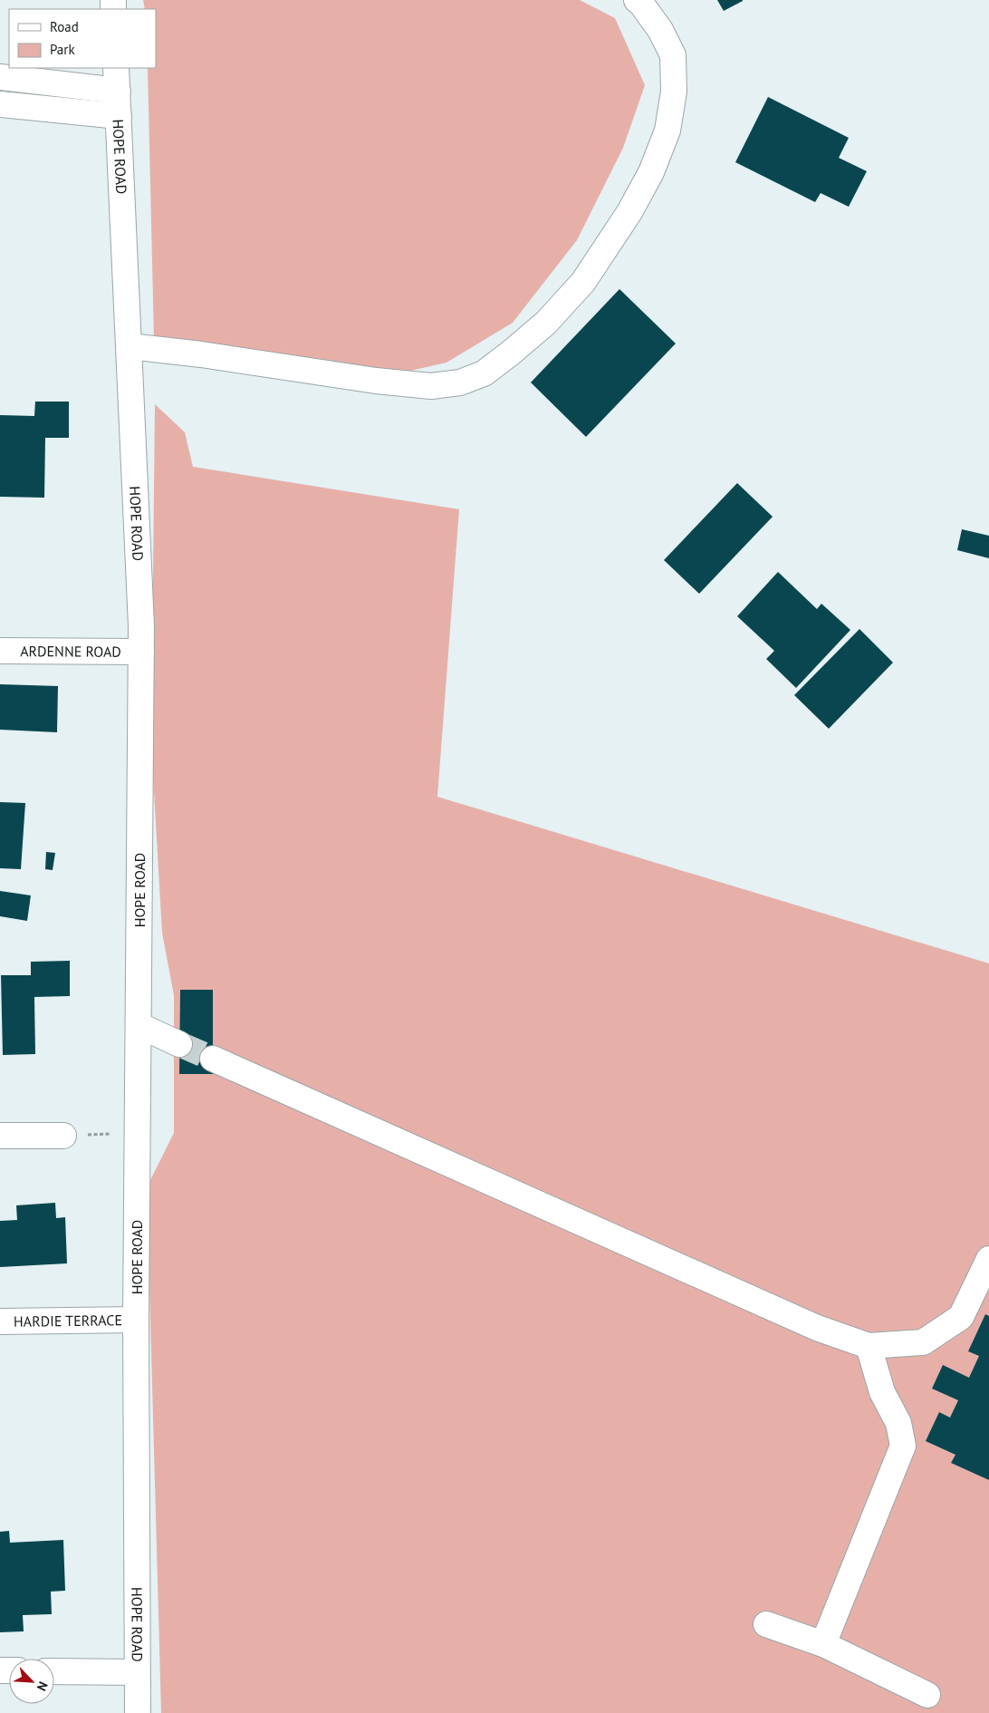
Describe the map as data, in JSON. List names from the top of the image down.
{
  "streets": {
    "main road": ["HOPE ROAD", "ARDENNE ROAD", "HARDIE TERRACE"]
  },
  "crossings": [
    ["HOPE ROAD", "ARDENNE ROAD"],
    ["HOPE ROAD", "HARDIE TERRACE"]
  ],
  "legend": ["Road", "Park"],
  "north": "bottom right"
}
